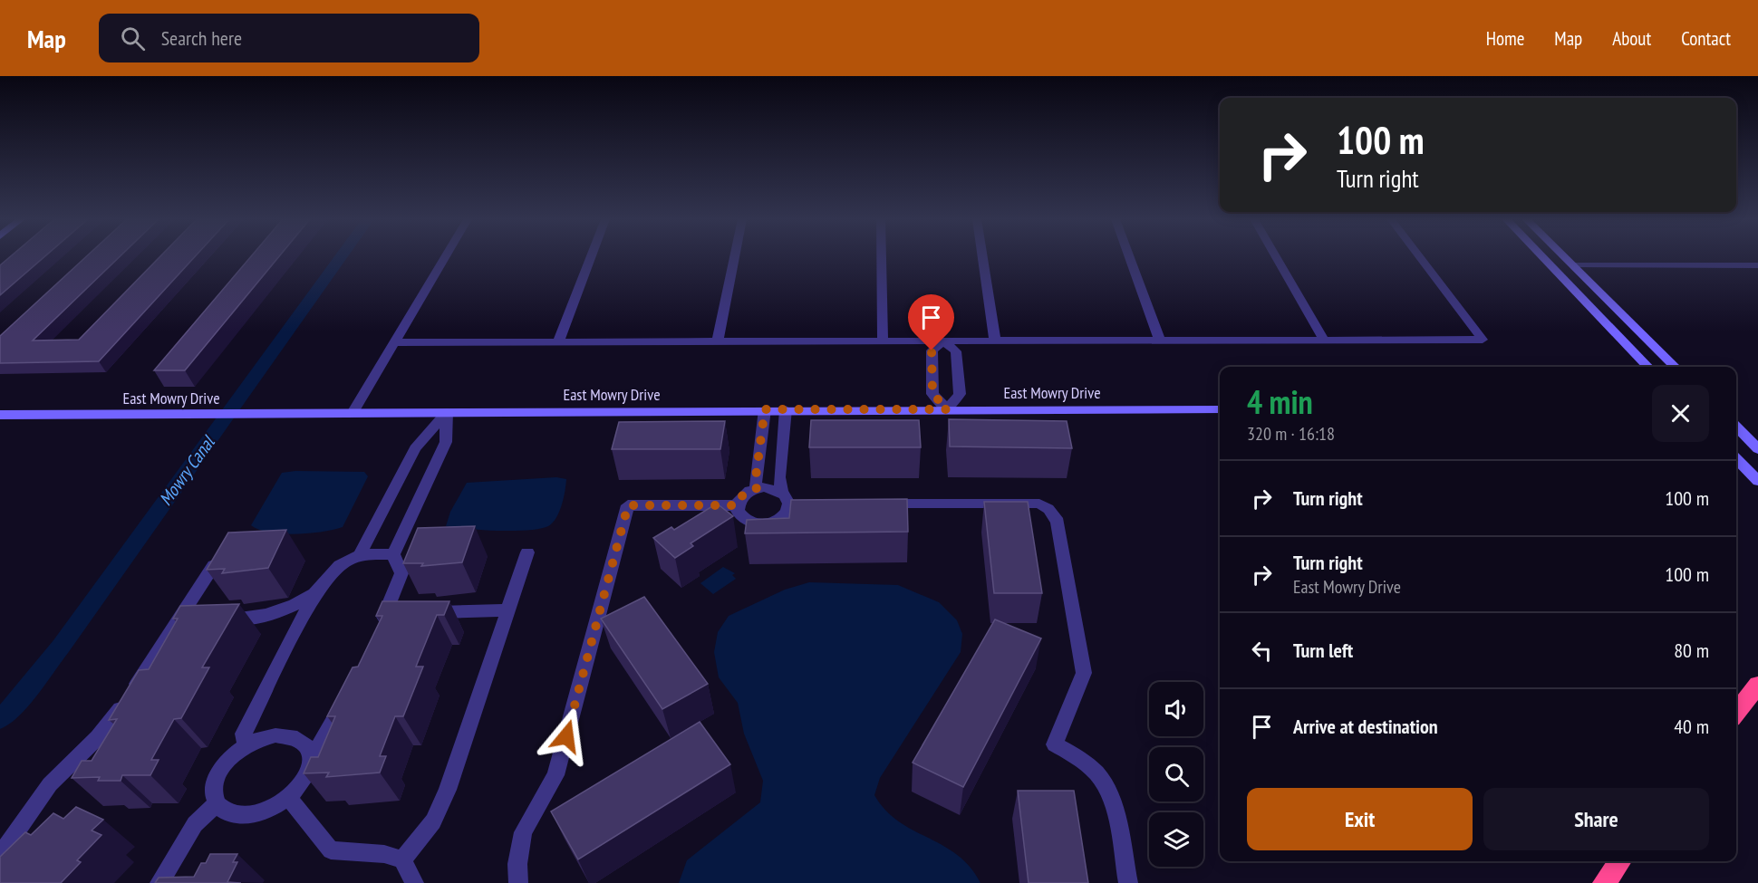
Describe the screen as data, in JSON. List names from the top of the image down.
{
  "streets": {
    "street": ["East Mowry Drive"]
  },
  "water": ["Mowry Canal"],
  "page": {
    "header": "Map",
    "search": "Search here",
    "nav": [
      "Home",
      "Map",
      "About",
      "Contact"
    ],
    "turn": ["100 m", "Turn right"],
    "heading": ["4 min", "320 m · 16:18"],
    "list": [
      {
        "name": "Turn right",
        "value": "100 m"
      },
      {
        "name": "Turn right",
        "note": "East Mowry Drive",
        "value": "100 m"
      },
      {
        "name": "Turn left",
        "value": "80 m"
      },
      {
        "name": "Arrive at destination",
        "value": "40 m"
      }
    ],
    "buttons": ["Exit", "Share"]
  }
}
